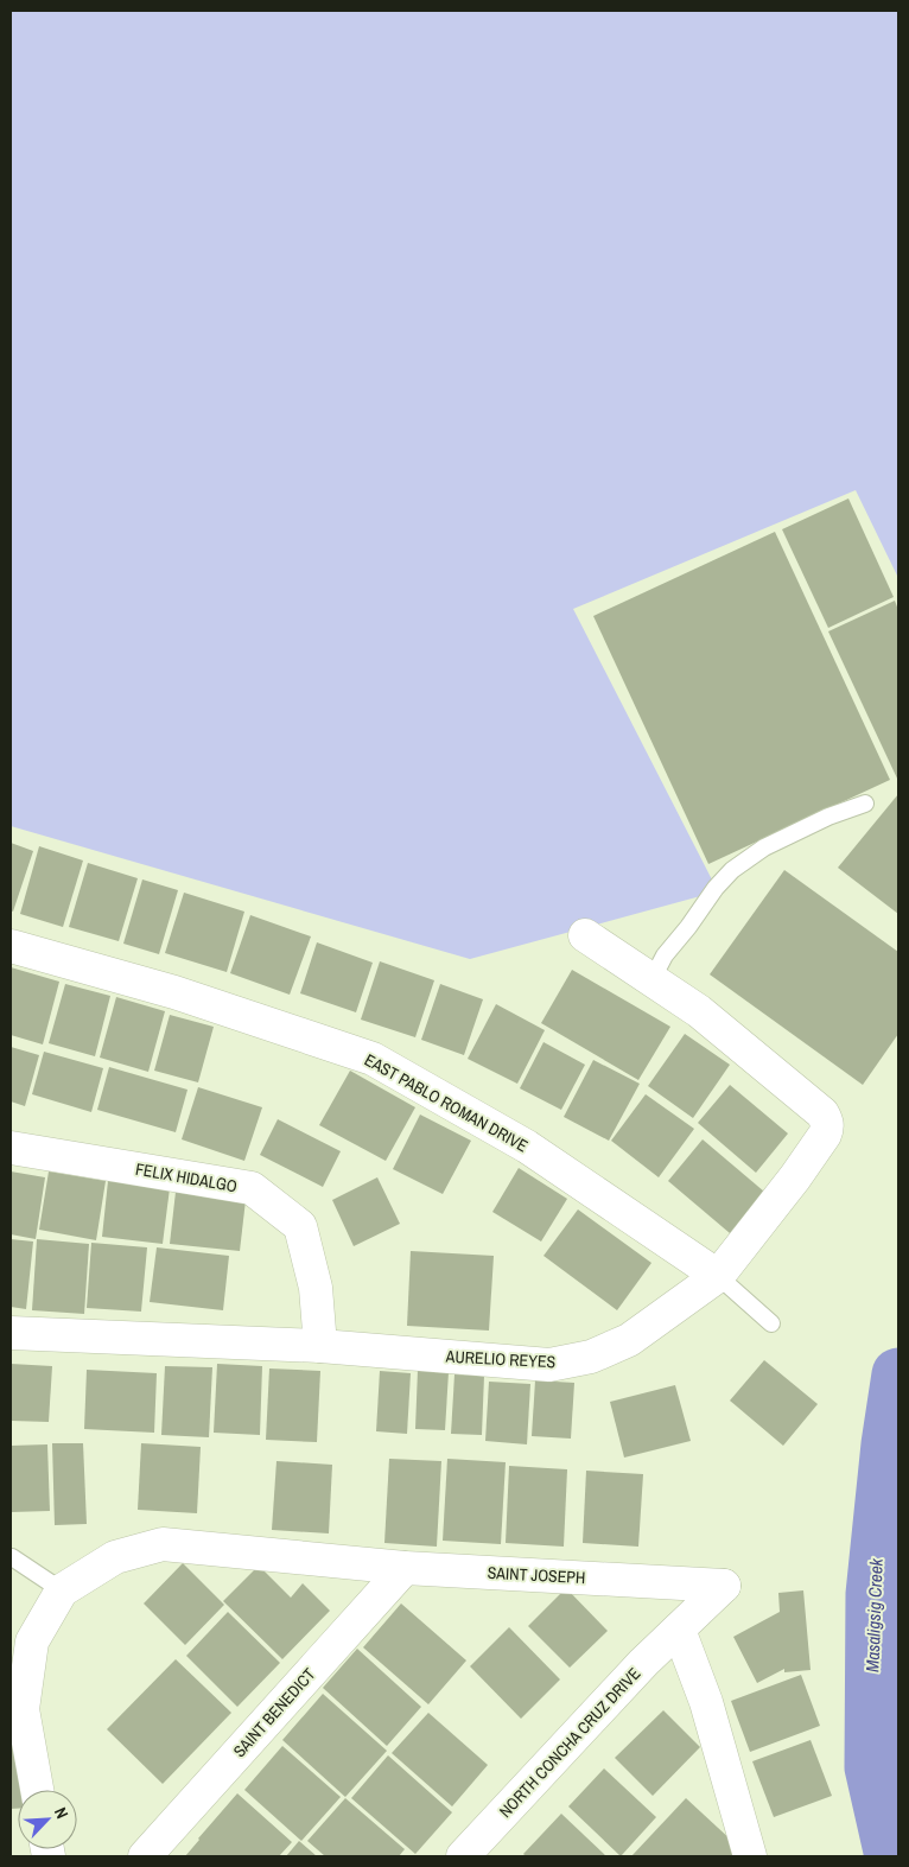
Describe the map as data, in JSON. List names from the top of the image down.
{
  "streets": {
    "street": [
      "EAST PABLO ROMAN DRIVE",
      "FELIX HIDALGO",
      "AURELIO REYES",
      "SAINT JOSEPH",
      "SAINT BENEDICT",
      "NORTH CONCHA CRUZ DRIVE"
    ]
  },
  "crossings": [
    ["EAST PABLO ROMAN DRIVE", "AURELIO REYES"],
    ["FELIX HIDALGO", "AURELIO REYES"],
    ["SAINT JOSEPH", "SAINT BENEDICT"],
    ["SAINT JOSEPH", "NORTH CONCHA CRUZ DRIVE"]
  ],
  "water": ["Masaligsig Creek"],
  "north": "top right"
}
